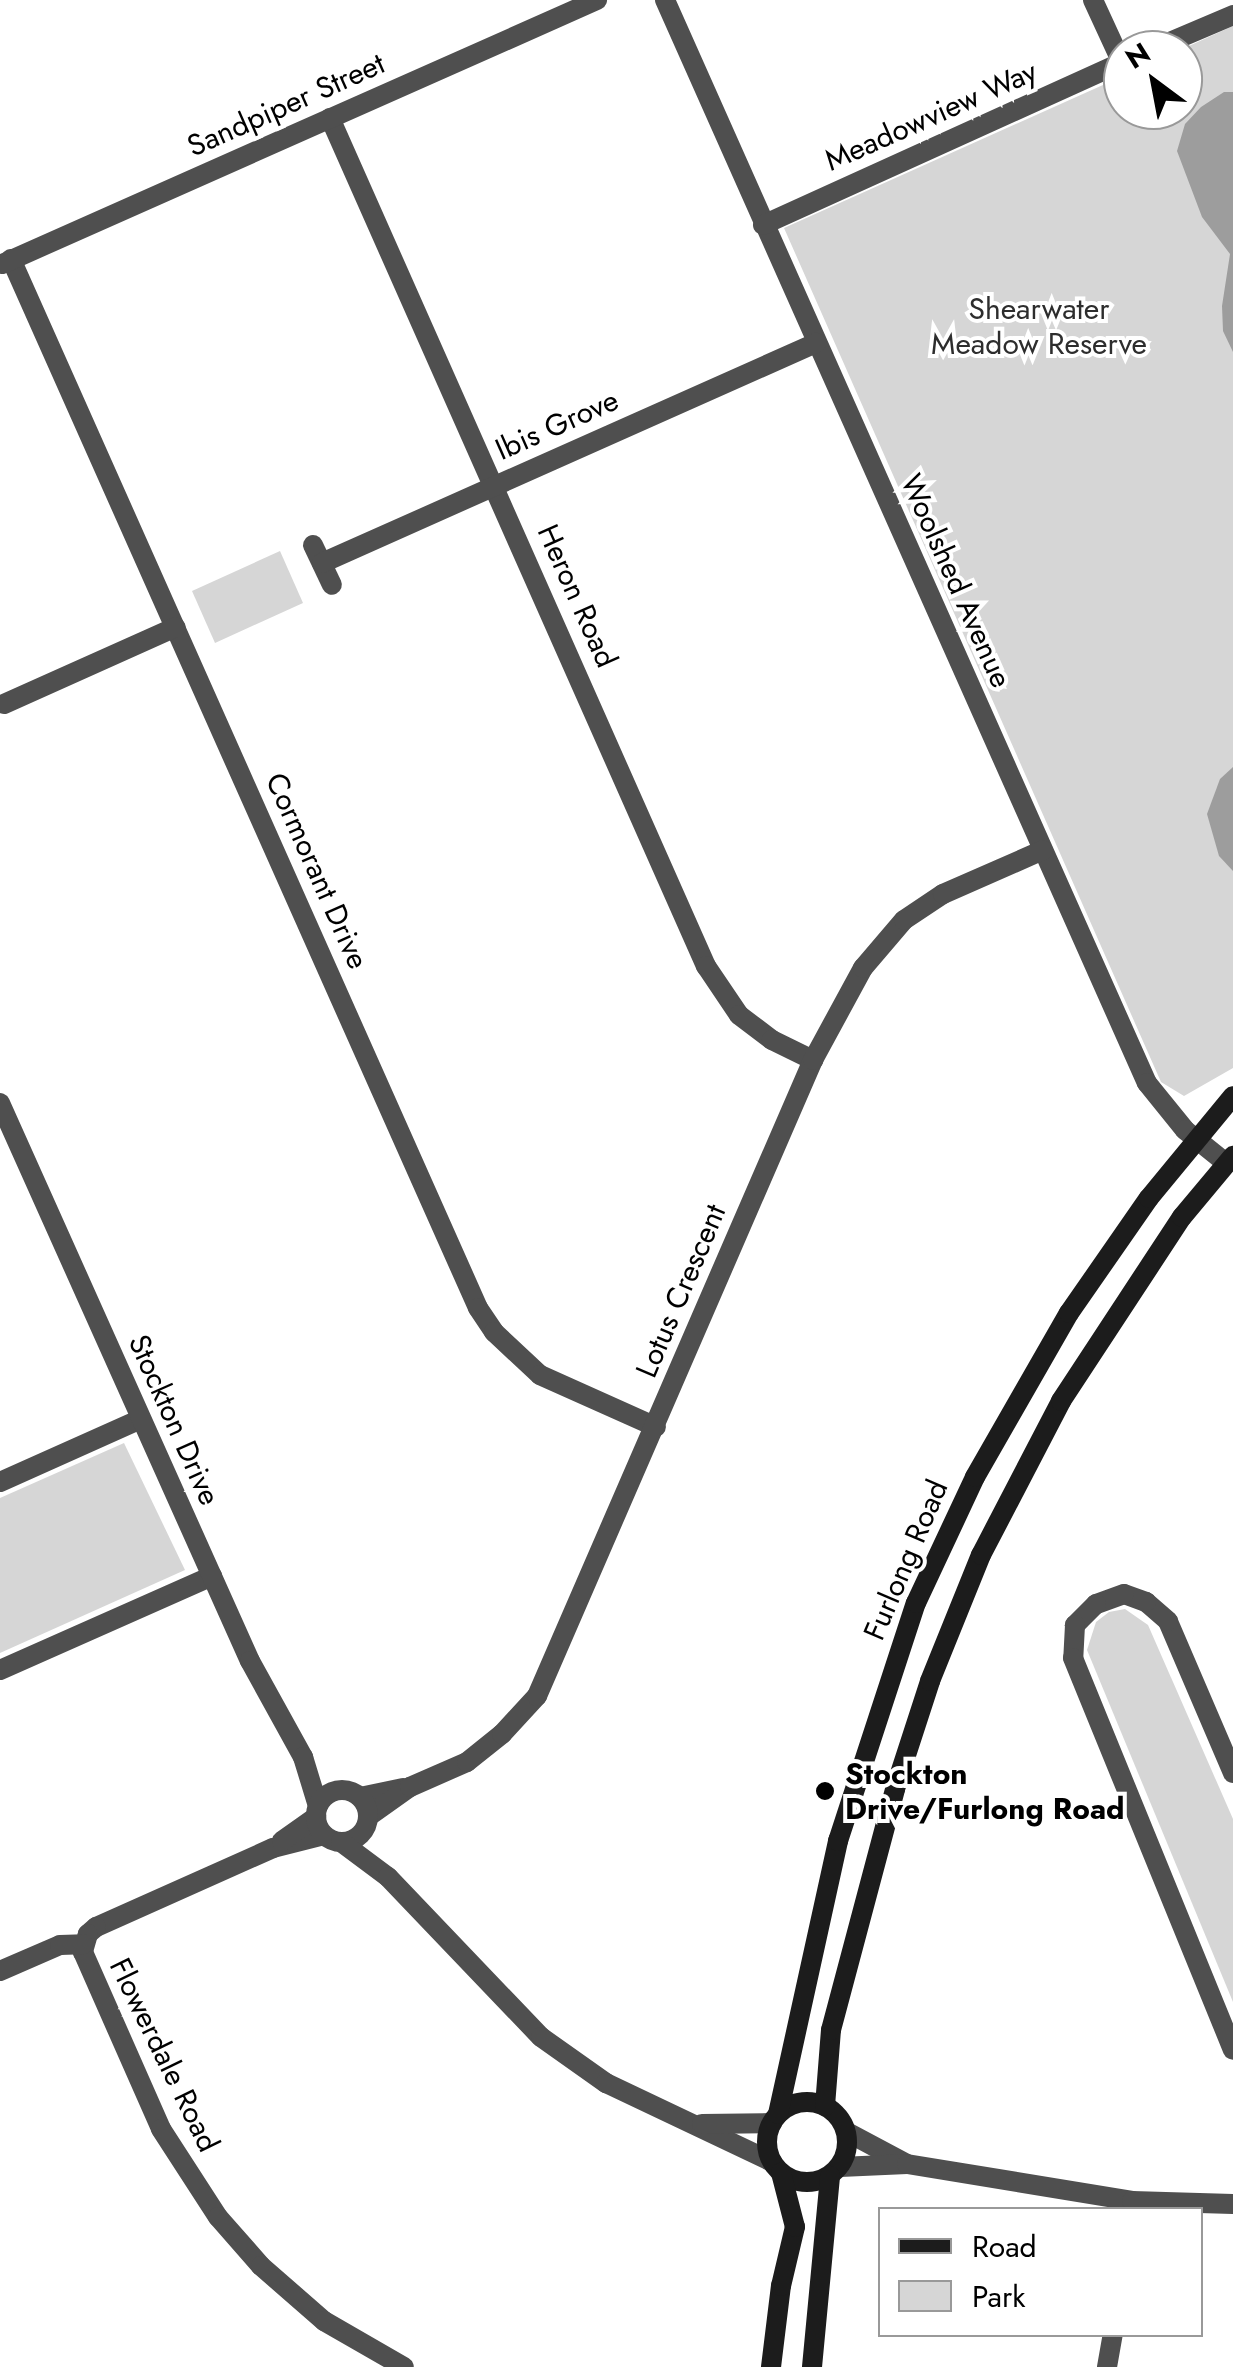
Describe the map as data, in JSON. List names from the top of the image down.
{
  "streets": {
    "main road": ["Furlong Road"],
    "street": [
      "Sandpiper Street",
      "Meadowview Way",
      "Ibis Grove",
      "Woolshed Avenue",
      "Heron Road",
      "Cormorant Drive",
      "Lotus Crescent",
      "Stockton Drive",
      "Flowerdale Road"
    ]
  },
  "crossings": [
    ["Sandpiper Street", "Heron Road"],
    ["Sandpiper Street", "Cormorant Drive"],
    ["Meadowview Way", "Woolshed Avenue"],
    ["Ibis Grove", "Woolshed Avenue"],
    ["Ibis Grove", "Heron Road"],
    ["Woolshed Avenue", "Lotus Crescent"],
    ["Woolshed Avenue", "Furlong Road"],
    ["Heron Road", "Lotus Crescent"],
    ["Cormorant Drive", "Lotus Crescent"],
    ["Lotus Crescent", "Stockton Drive"],
    ["Stockton Drive", "Flowerdale Road"]
  ],
  "parks": ["Shearwater Meadow Reserve"],
  "places": ["Stockton Drive/Furlong Road"],
  "legend": ["Road", "Park"],
  "north": "top left"
}
